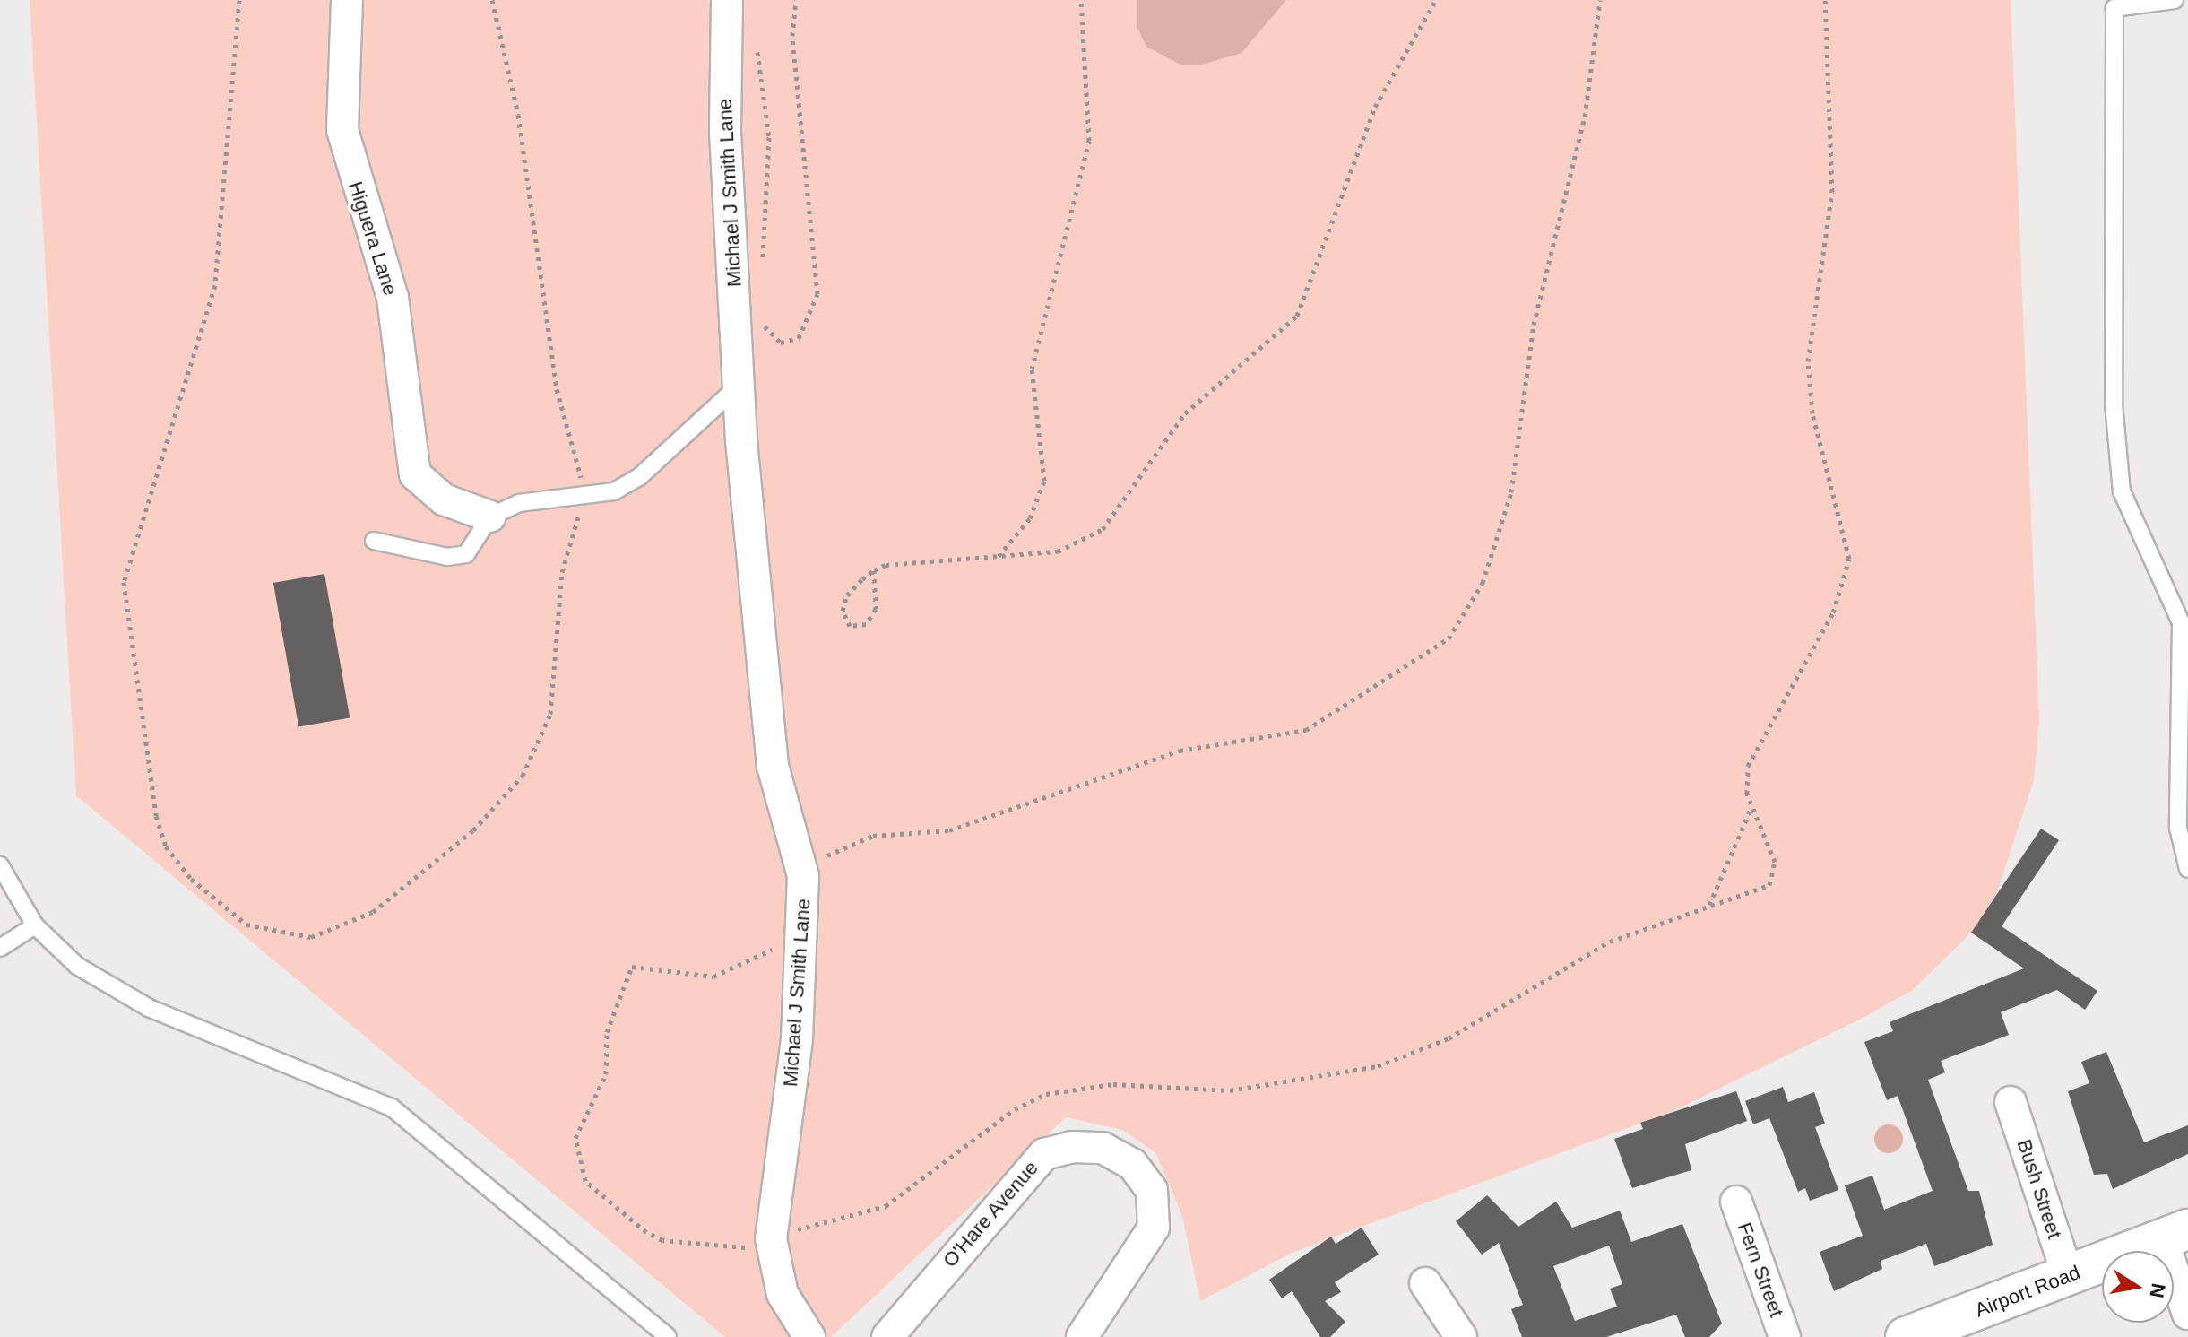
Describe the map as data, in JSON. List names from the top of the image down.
{
  "streets": {
    "street": [
      "Michael J Smith Lane",
      "Higuera Lane",
      "Bush Street",
      "O'Hare Avenue",
      "Fern Street",
      "Airport Road"
    ]
  },
  "crossings": [
    ["Bush Street", "Airport Road"]
  ],
  "north": "right"
}
